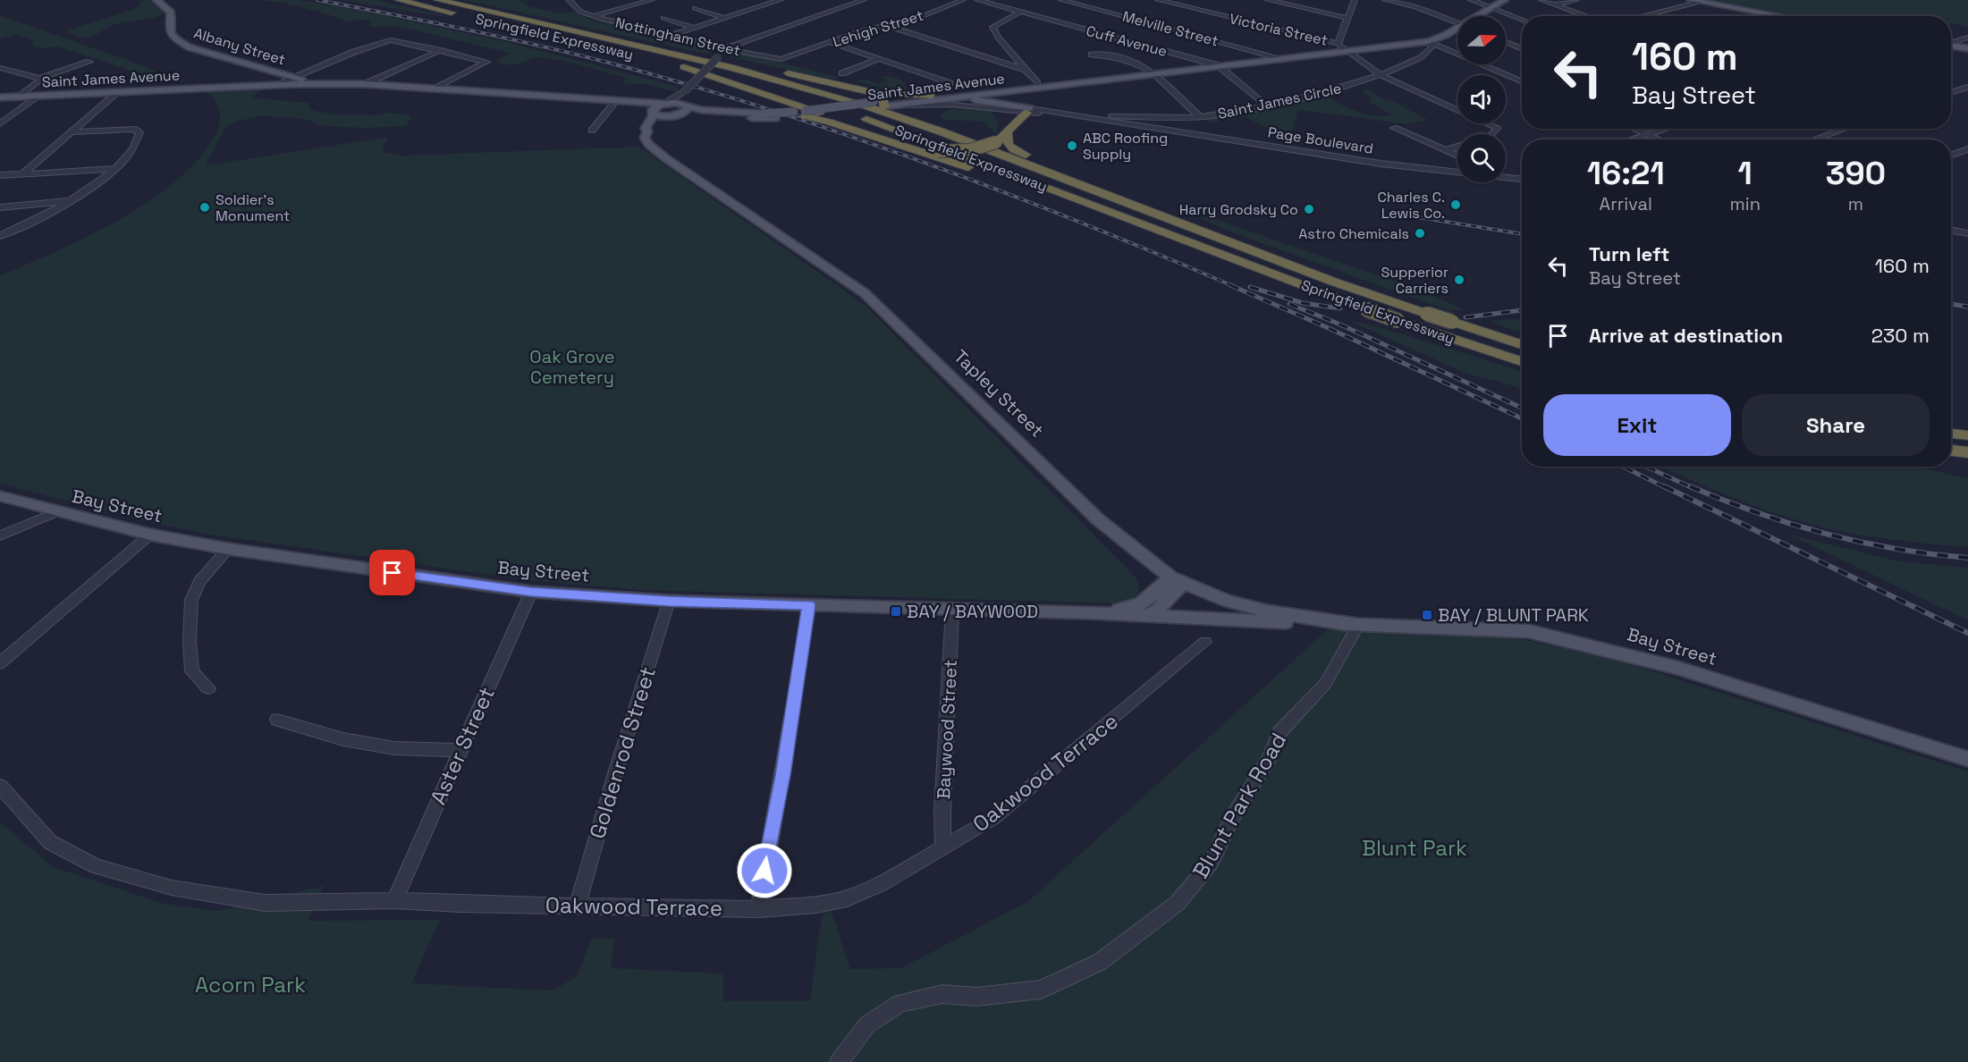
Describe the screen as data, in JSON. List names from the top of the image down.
{
  "streets": {
    "highway": ["Springfield Expressway"],
    "main road": [
      "Albany Street",
      "Saint James Avenue",
      "Page Boulevard",
      "Tapley Street",
      "Bay Street"
    ],
    "street": [
      "Lehigh Street",
      "Melville Street",
      "Victoria Street",
      "Nottingham Street",
      "Cuff Avenue",
      "Saint James Circle",
      "Baywood Street",
      "Aster Street",
      "Goldenrod Street",
      "Oakwood Terrace",
      "Blunt Park Road"
    ]
  },
  "crossings": [
    ["Lehigh Street", "Nottingham Street"],
    ["Melville Street", "Saint James Avenue"],
    ["Cuff Avenue", "Saint James Avenue"],
    ["Cuff Avenue", "Saint James Circle"],
    ["Albany Street", "Saint James Avenue"],
    ["Saint James Avenue", "Saint James Circle"],
    ["Saint James Avenue", "Page Boulevard"],
    ["Saint James Circle", "Page Boulevard"],
    ["Tapley Street", "Bay Street"],
    ["Tapley Street", "Blunt Park Road"],
    ["Bay Street", "Baywood Street"],
    ["Bay Street", "Aster Street"],
    ["Bay Street", "Goldenrod Street"],
    ["Bay Street", "Blunt Park Road"],
    ["Baywood Street", "Oakwood Terrace"],
    ["Aster Street", "Oakwood Terrace"],
    ["Goldenrod Street", "Oakwood Terrace"]
  ],
  "parks": ["Oak Grove Cemetery", "Blunt Park", "Acorn Park"],
  "places": {
    "other": [
      "ABC Roofing Supply",
      "Charles C. Lewis Co.",
      "Soldier's Monument",
      "Harry Grodsky Co",
      "Astro Chemicals",
      "Supperior Carriers"
    ],
    "transit": ["BAY / BAYWOOD", "BAY / BLUNT PARK"]
  },
  "north": "right",
  "page": {
    "turn": ["160 m", "Bay Street"],
    "eta": [
      "16:21",
      "Arrival",
      "1",
      "min",
      "390",
      "m"
    ],
    "list": [
      {
        "name": "Turn left",
        "note": "Bay Street",
        "value": "160 m"
      },
      {
        "name": "Arrive at destination",
        "value": "230 m"
      }
    ],
    "buttons": ["Exit", "Share"]
  }
}
